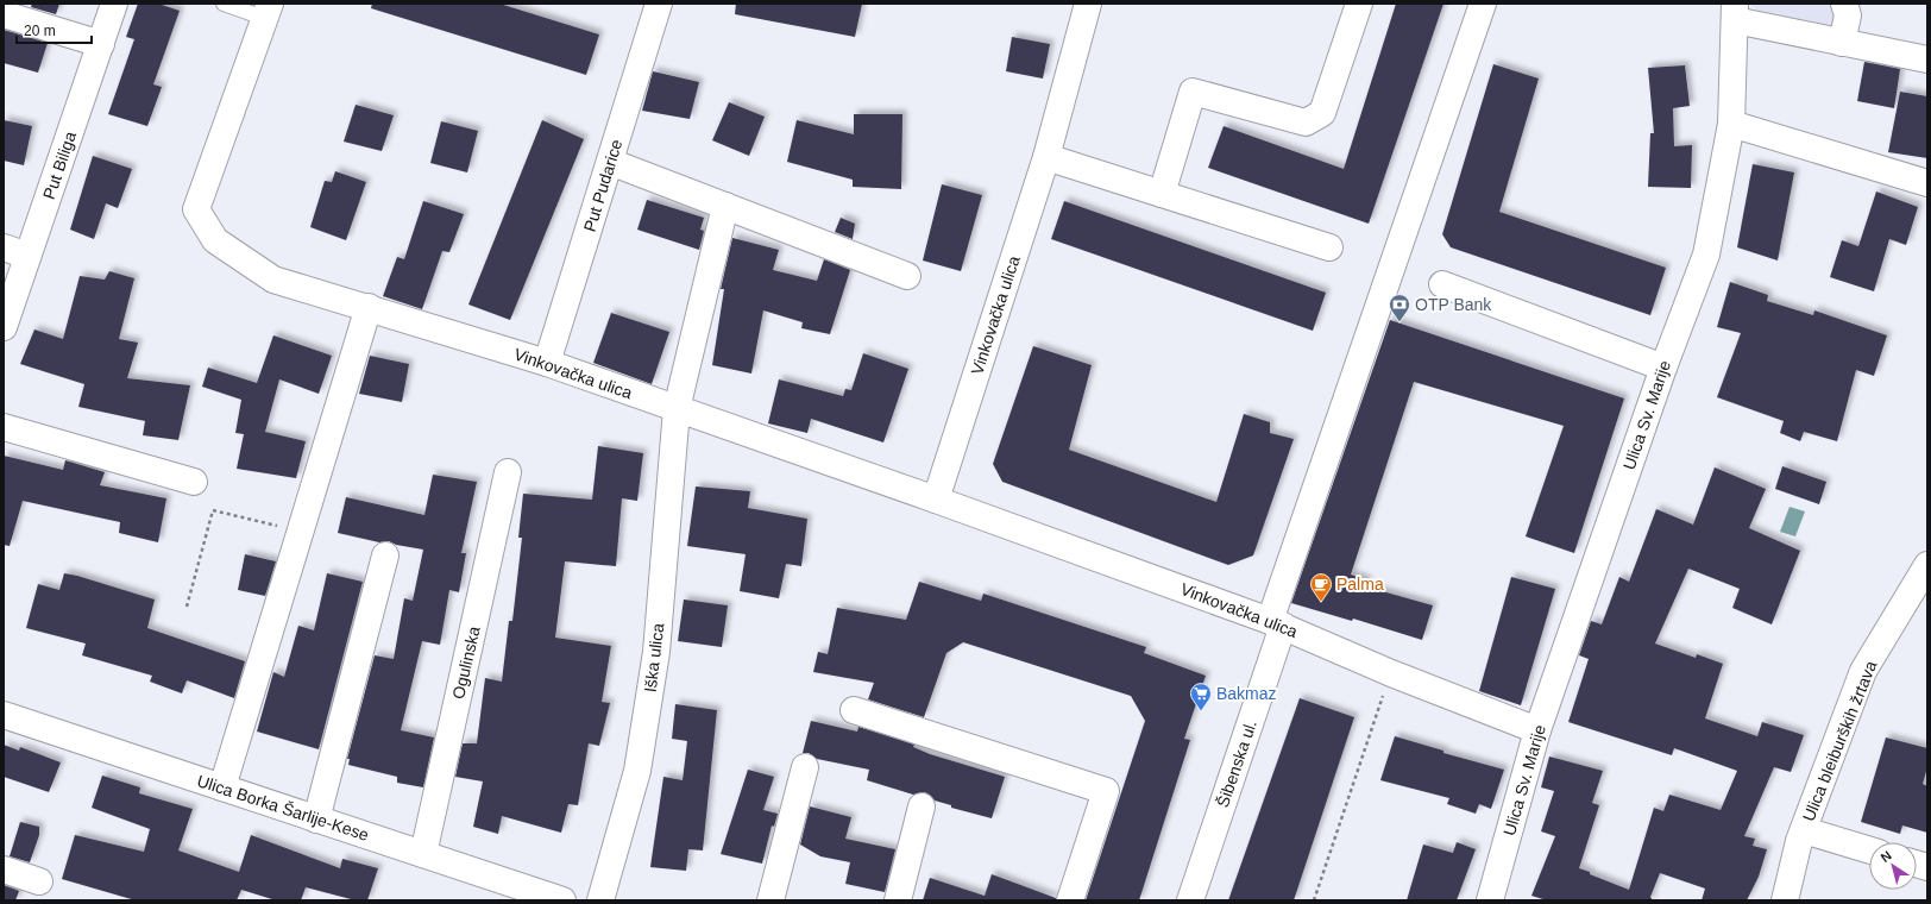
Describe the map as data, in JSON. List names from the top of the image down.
{
  "streets": {
    "street": [
      "Put Biliga",
      "Put Pudarice",
      "Vinkovačka ulica",
      "Ulica Sv. Marije",
      "Iška ulica",
      "Ogulinska",
      "Ulica bleiburških žrtava",
      "Šibenska ul.",
      "Ulica Borka Šarlije-Kese"
    ]
  },
  "crossings": [
    ["Put Pudarice", "Vinkovačka ulica"],
    ["Vinkovačka ulica", "Ulica Sv. Marije"],
    ["Vinkovačka ulica", "Iška ulica"],
    ["Vinkovačka ulica", "Šibenska ul."],
    ["Ogulinska", "Ulica Borka Šarlije-Kese"]
  ],
  "places": {
    "bank": ["OTP Bank"],
    "cafe": ["Palma"],
    "supermarket": ["Bakmaz"]
  },
  "scale_bar": "20 m",
  "north": "top left"
}
